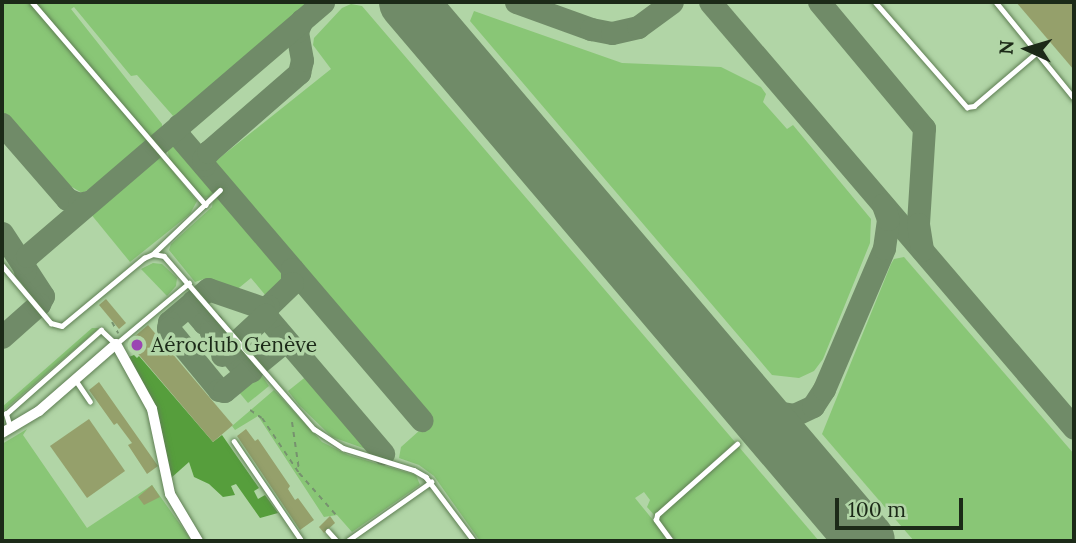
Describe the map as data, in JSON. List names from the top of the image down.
{
  "places": ["Aéroclub Genève"],
  "scale_bar": "100 m",
  "north": "left"
}
